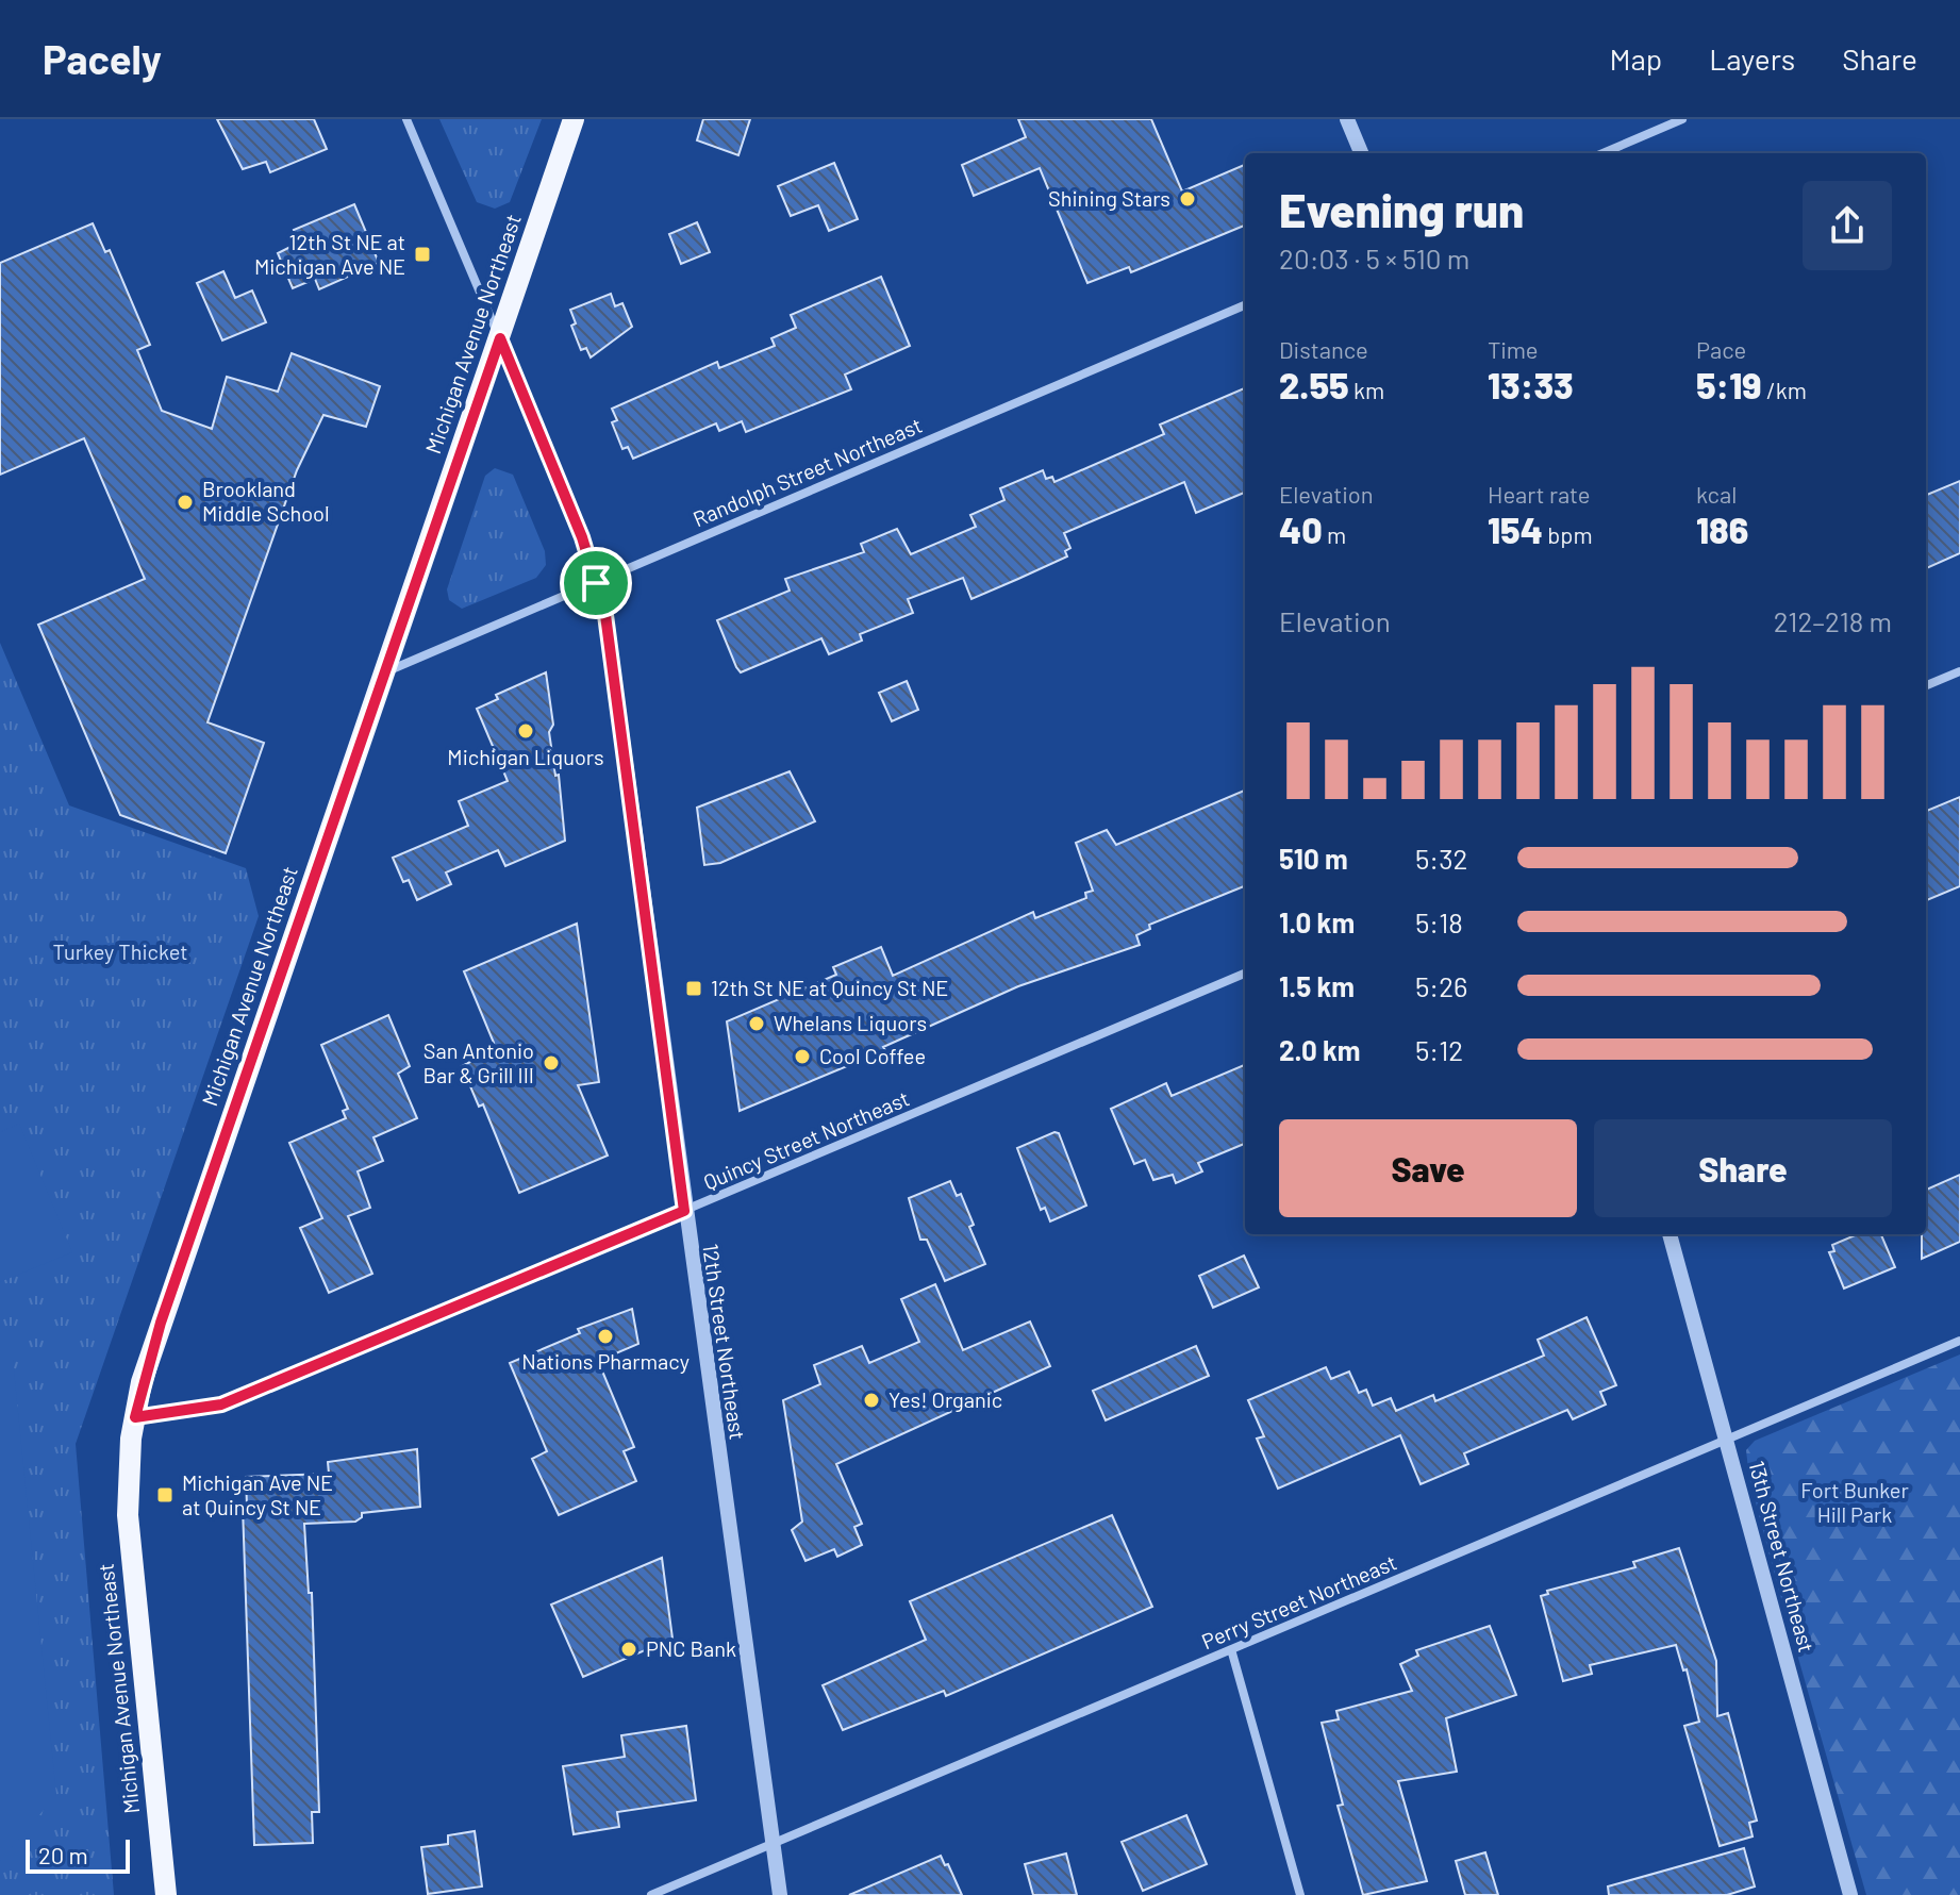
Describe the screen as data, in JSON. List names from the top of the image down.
{
  "streets": {
    "main road": ["Michigan Avenue Northeast"],
    "street": [
      "Randolph Street Northeast",
      "Quincy Street Northeast",
      "12th Street Northeast",
      "13th Street Northeast",
      "Perry Street Northeast"
    ]
  },
  "crossings": [
    ["Michigan Avenue Northeast", "Randolph Street Northeast"],
    ["Michigan Avenue Northeast", "Quincy Street Northeast"],
    ["Michigan Avenue Northeast", "12th Street Northeast"],
    ["Randolph Street Northeast", "12th Street Northeast"],
    ["Quincy Street Northeast", "12th Street Northeast"],
    ["12th Street Northeast", "Perry Street Northeast"],
    ["13th Street Northeast", "Perry Street Northeast"]
  ],
  "parks": ["Turkey Thicket", "Fort Bunker Hill Park"],
  "places": {
    "other": [
      "Shining Stars",
      "Brookland Middle School",
      "Michigan Liquors",
      "Whelans Liquors",
      "Cool Coffee",
      "San Antonio Bar & Grill III",
      "Nations Pharmacy",
      "Yes! Organic",
      "PNC Bank"
    ],
    "transit": ["12th St NE at Michigan Ave NE", "12th St NE at Quincy St NE", "Michigan Ave NE at Quincy St NE"]
  },
  "scale_bar": "20 m",
  "page": {
    "header": "Pacely",
    "nav": ["Map", "Layers", "Share"],
    "heading": ["Evening run", "20:03 · 5 × 510 m"],
    "stats": [
      ["Distance", "2.55 km"],
      ["Time", "13:33"],
      ["Pace", "5:19 /km"],
      ["Elevation", "40 m"],
      ["Heart rate", "154 bpm"],
      ["kcal", "186"]
    ],
    "chart": ["Elevation", "212–218 m"],
    "list": [
      {
        "name": "510 m",
        "note": "5:32"
      },
      {
        "name": "1.0 km",
        "note": "5:18"
      },
      {
        "name": "1.5 km",
        "note": "5:26"
      },
      {
        "name": "2.0 km",
        "note": "5:12"
      }
    ],
    "buttons": ["Save", "Share"],
    "scale": "20 m"
  }
}
